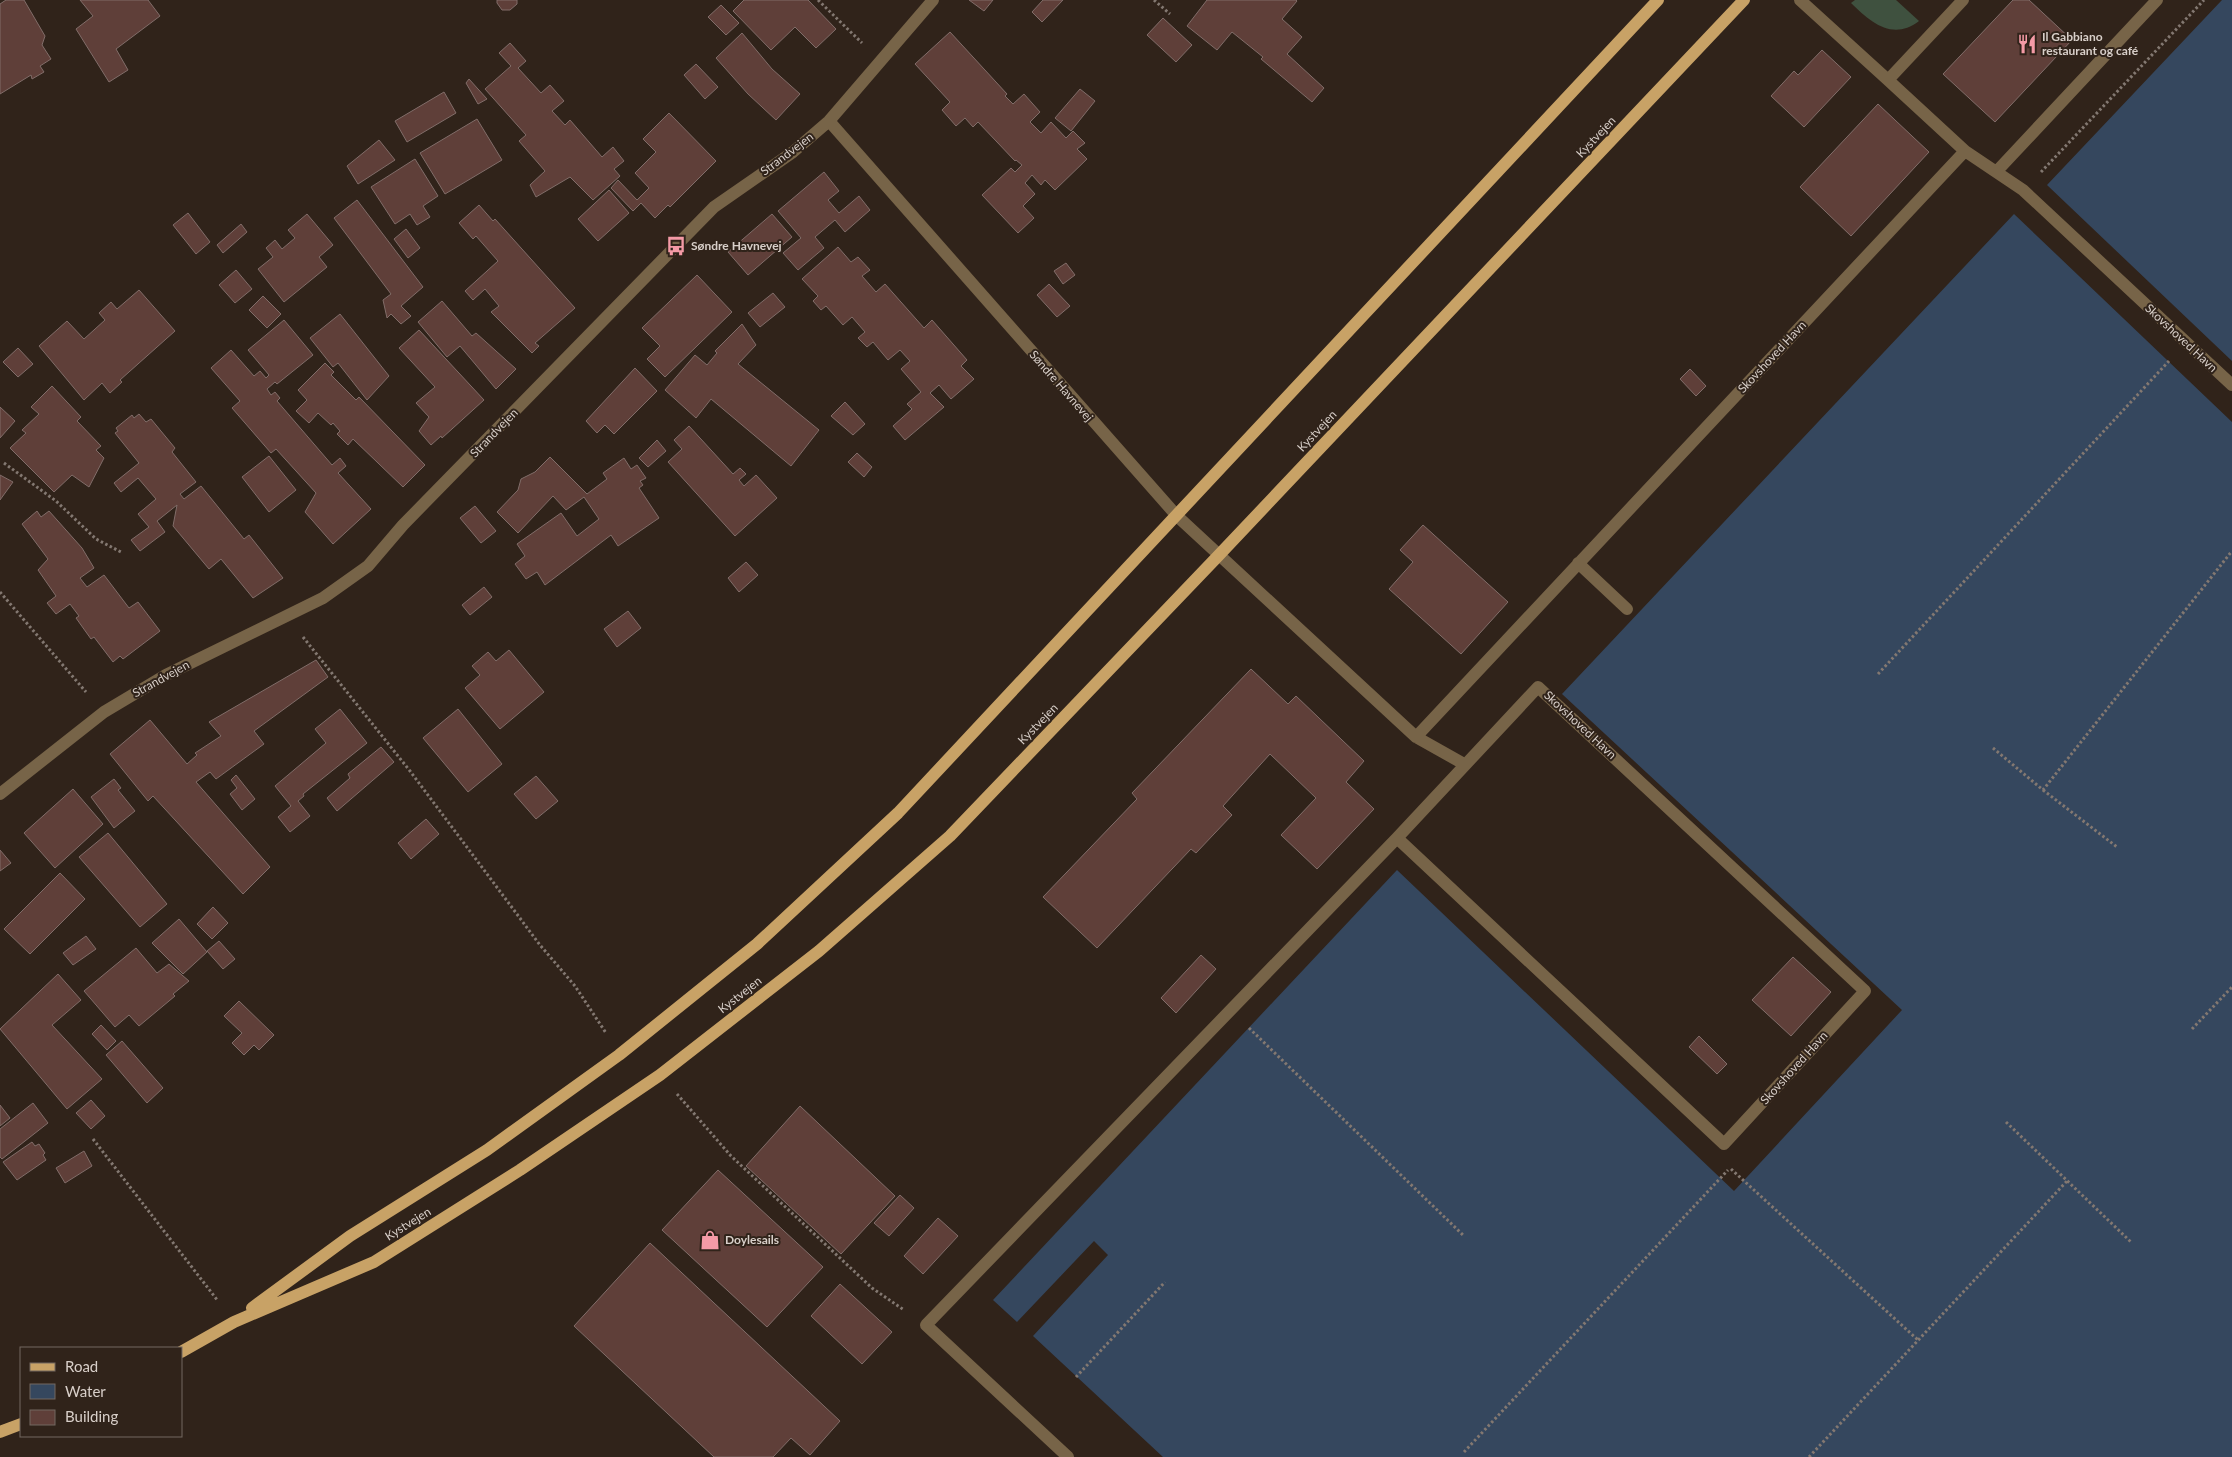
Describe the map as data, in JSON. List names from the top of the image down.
{
  "streets": {
    "main road": ["Kystvejen"],
    "street": ["Strandvejen", "Skovshoved Havn", "Søndre Havnevej"]
  },
  "crossings": [
    ["Kystvejen", "Søndre Havnevej"],
    ["Strandvejen", "Søndre Havnevej"]
  ],
  "places": {
    "restaurant": ["Il Gabbiano restaurant og café"],
    "bus stop": ["Søndre Havnevej"],
    "shop": ["Doylesails"]
  },
  "legend": ["Road", "Water", "Building"]
}
